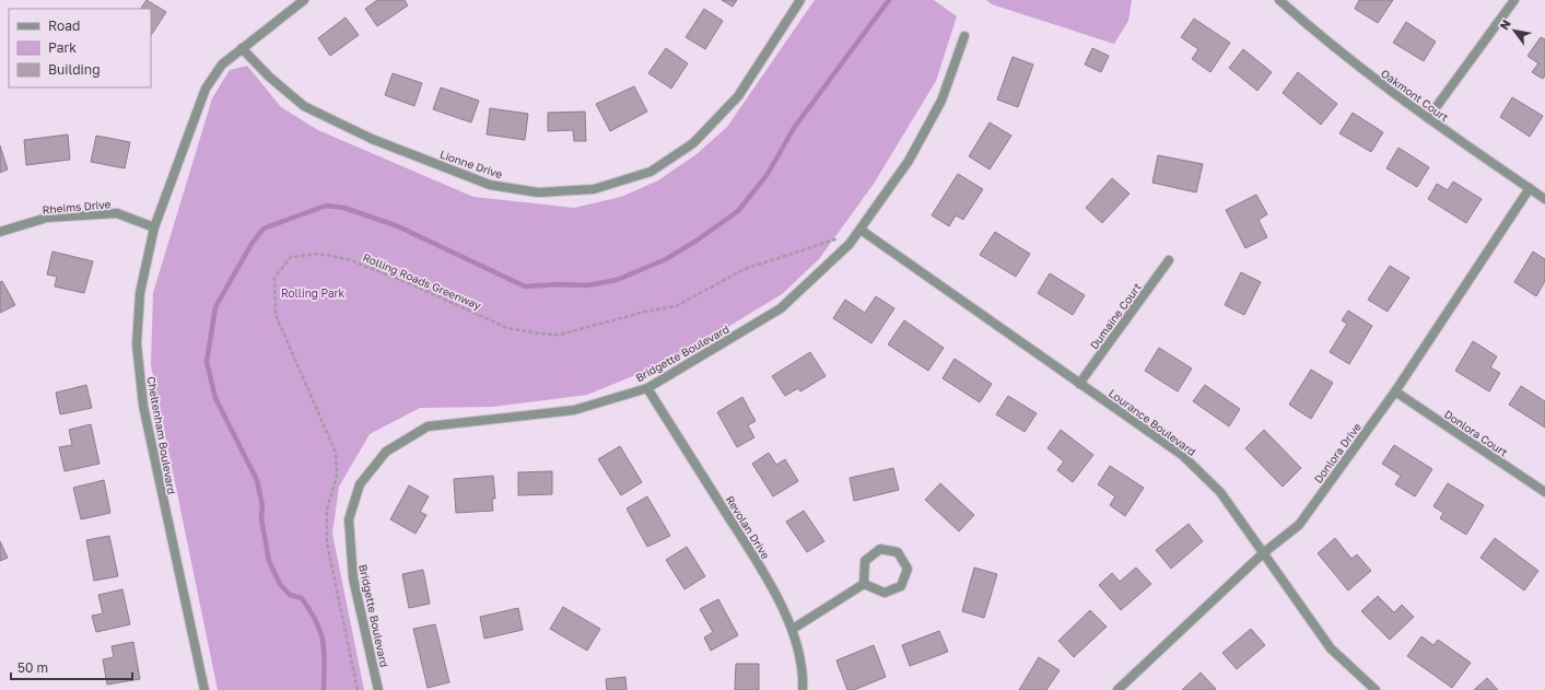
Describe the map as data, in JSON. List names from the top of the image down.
{
  "streets": {
    "street": [
      "Oakmont Court",
      "Lionne Drive",
      "Rheims Drive",
      "Dumaine Court",
      "Bridgette Boulevard",
      "Lourance Boulevard",
      "Donlora Court",
      "Cheltenham Boulevard",
      "Donlora Drive",
      "Revolan Drive"
    ],
    "path": ["Rolling Roads Greenway"]
  },
  "crossings": [
    ["Oakmont Court", "Donlora Drive"],
    ["Lionne Drive", "Cheltenham Boulevard"],
    ["Rheims Drive", "Cheltenham Boulevard"],
    ["Rolling Roads Greenway", "Bridgette Boulevard"],
    ["Dumaine Court", "Lourance Boulevard"],
    ["Bridgette Boulevard", "Lourance Boulevard"],
    ["Bridgette Boulevard", "Revolan Drive"],
    ["Lourance Boulevard", "Donlora Drive"],
    ["Donlora Court", "Donlora Drive"]
  ],
  "parks": ["Rolling Park"],
  "legend": ["Road", "Park", "Building"],
  "scale_bar": "50 m",
  "north": "top left"
}
